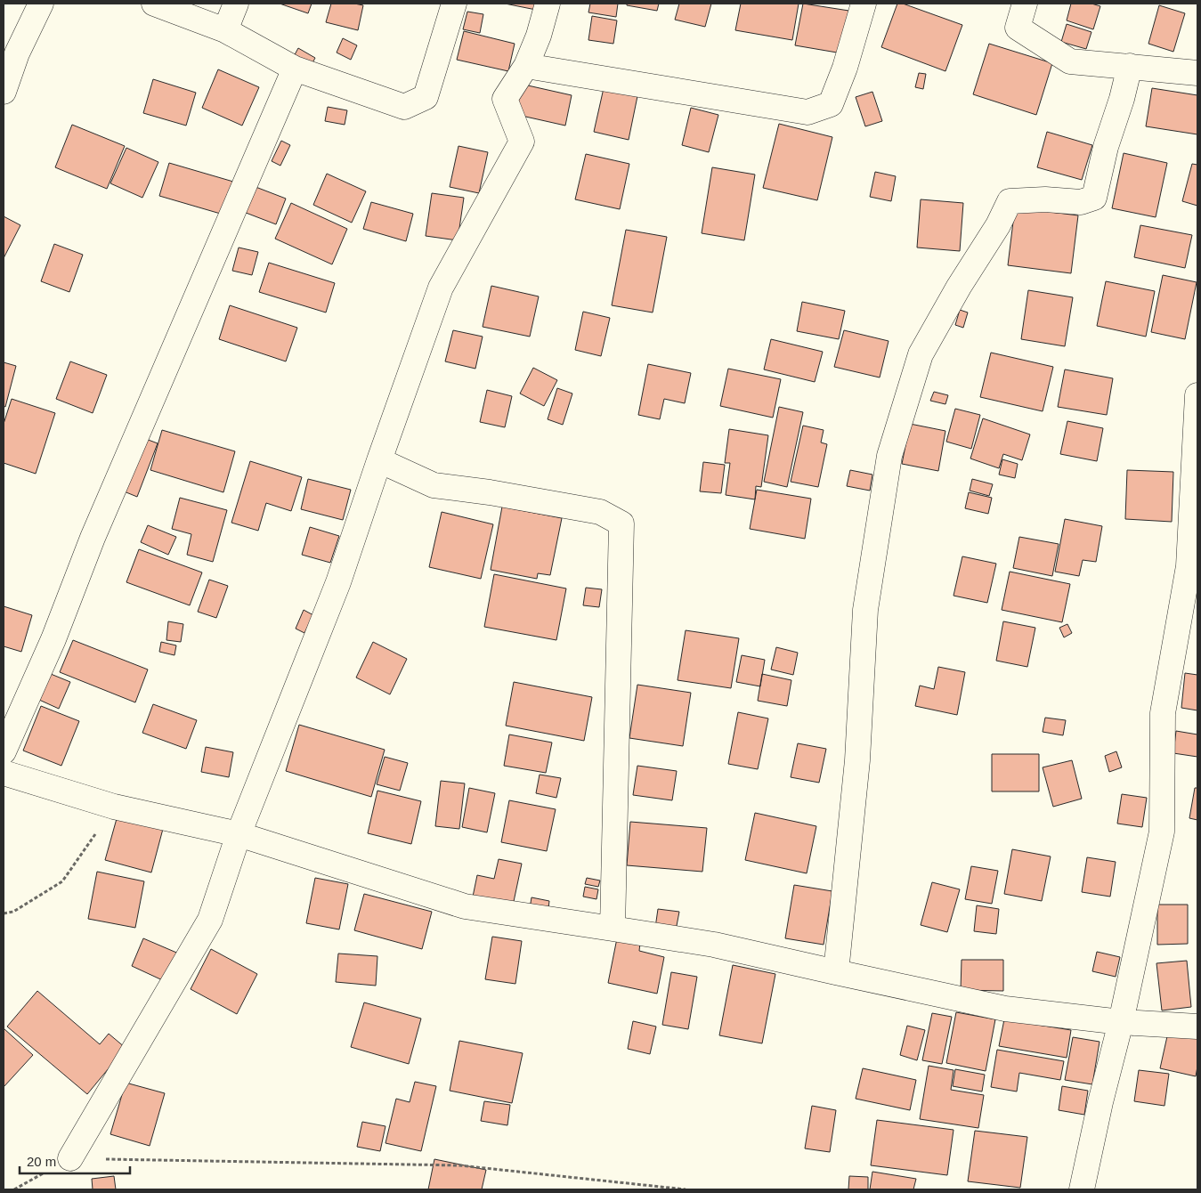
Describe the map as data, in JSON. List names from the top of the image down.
{
  "scale_bar": "20 m"
}
